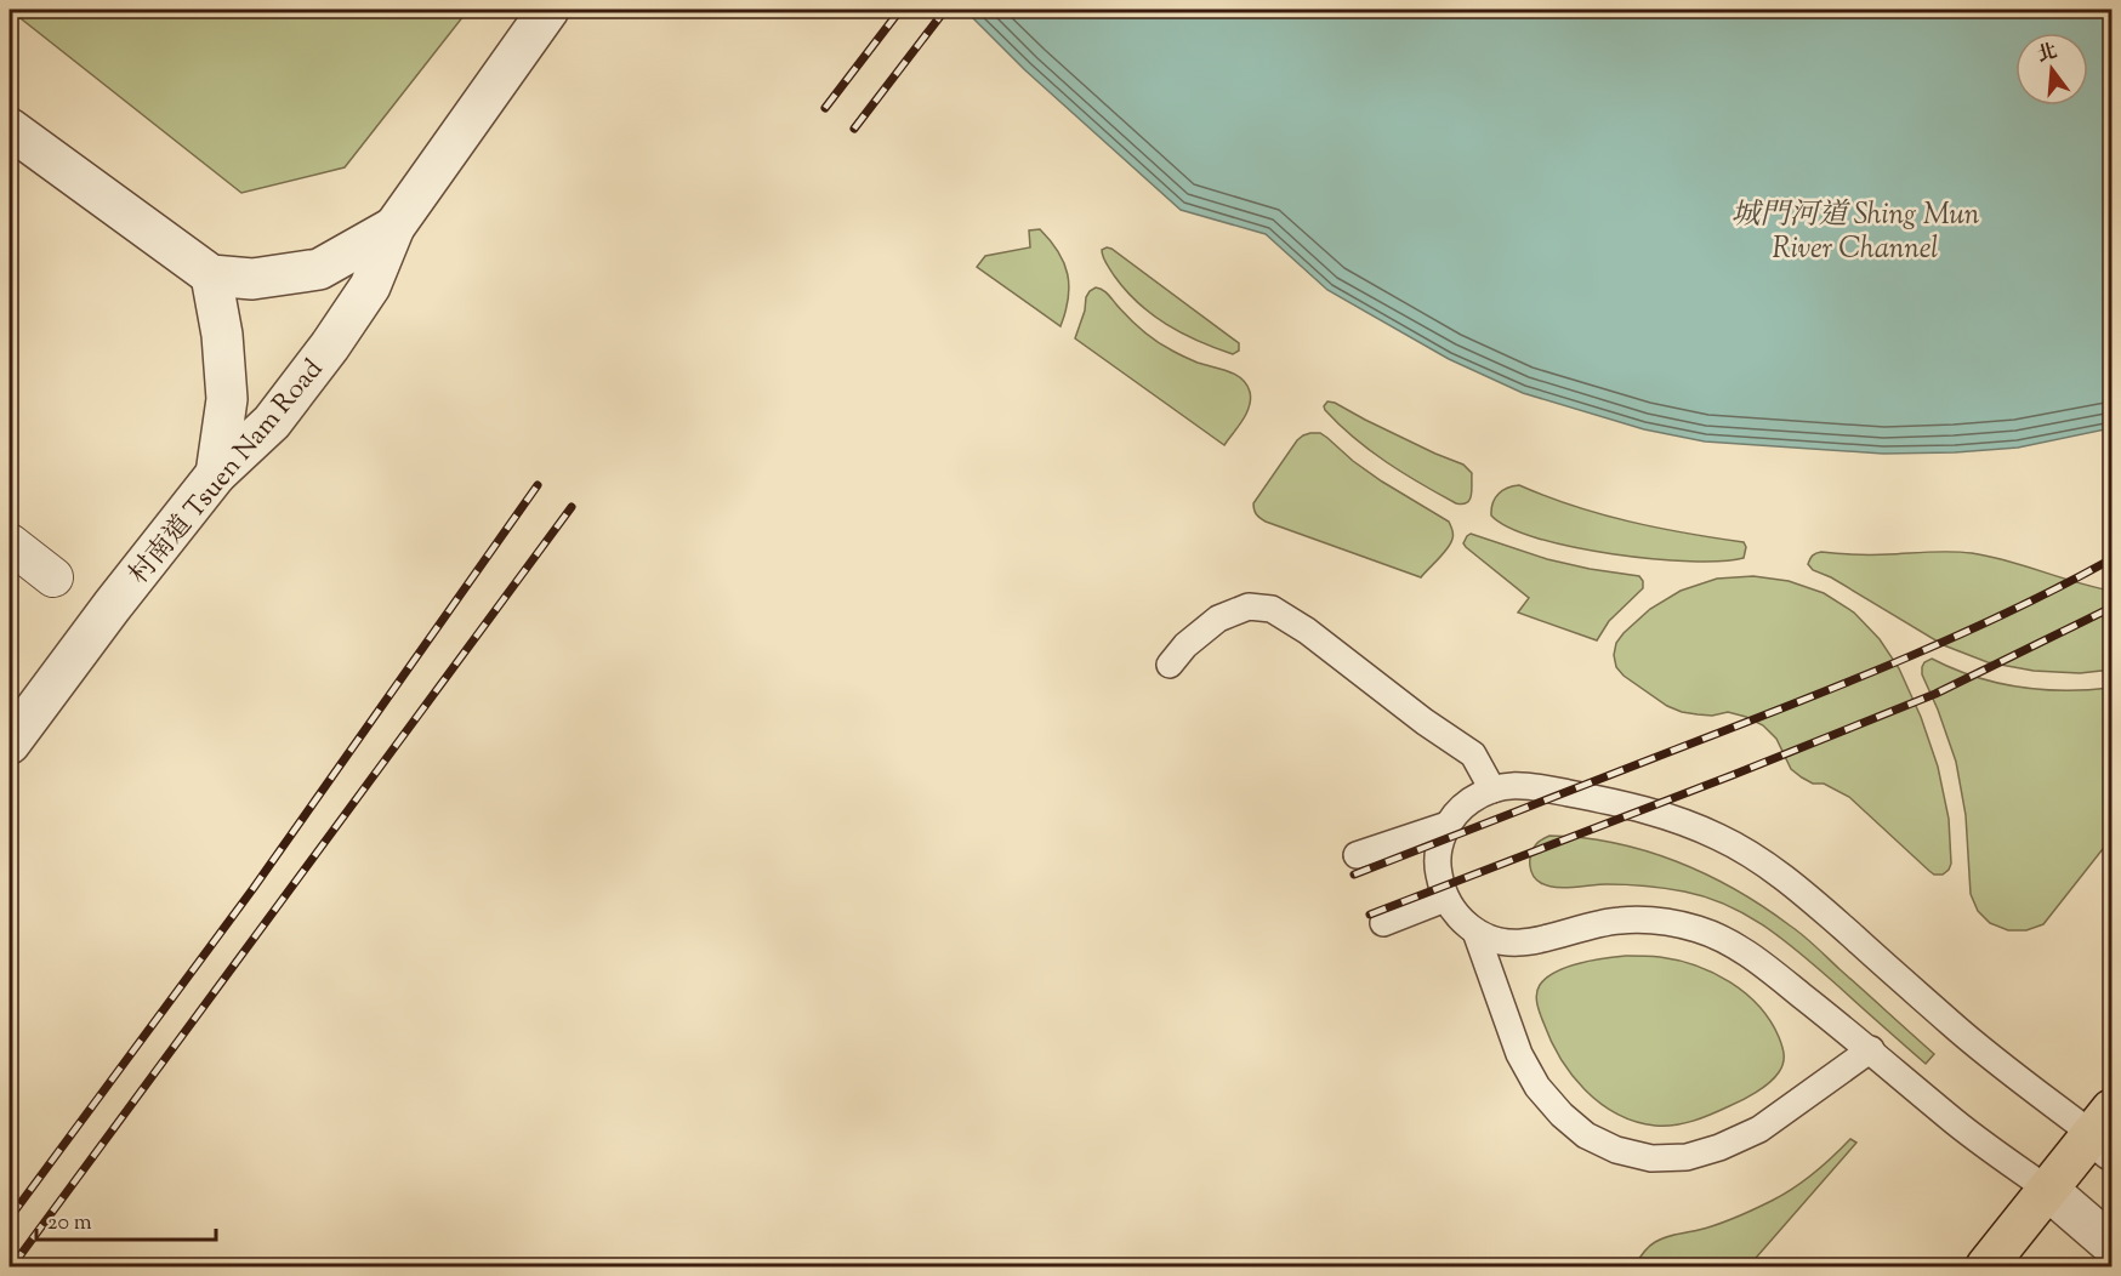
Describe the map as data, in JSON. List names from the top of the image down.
{
  "streets": {
    "street": ["村南道 Tsuen Nam Road"]
  },
  "water": ["城門河道 Shing Mun River Channel"],
  "scale_bar": "20 m",
  "north": "top"
}
